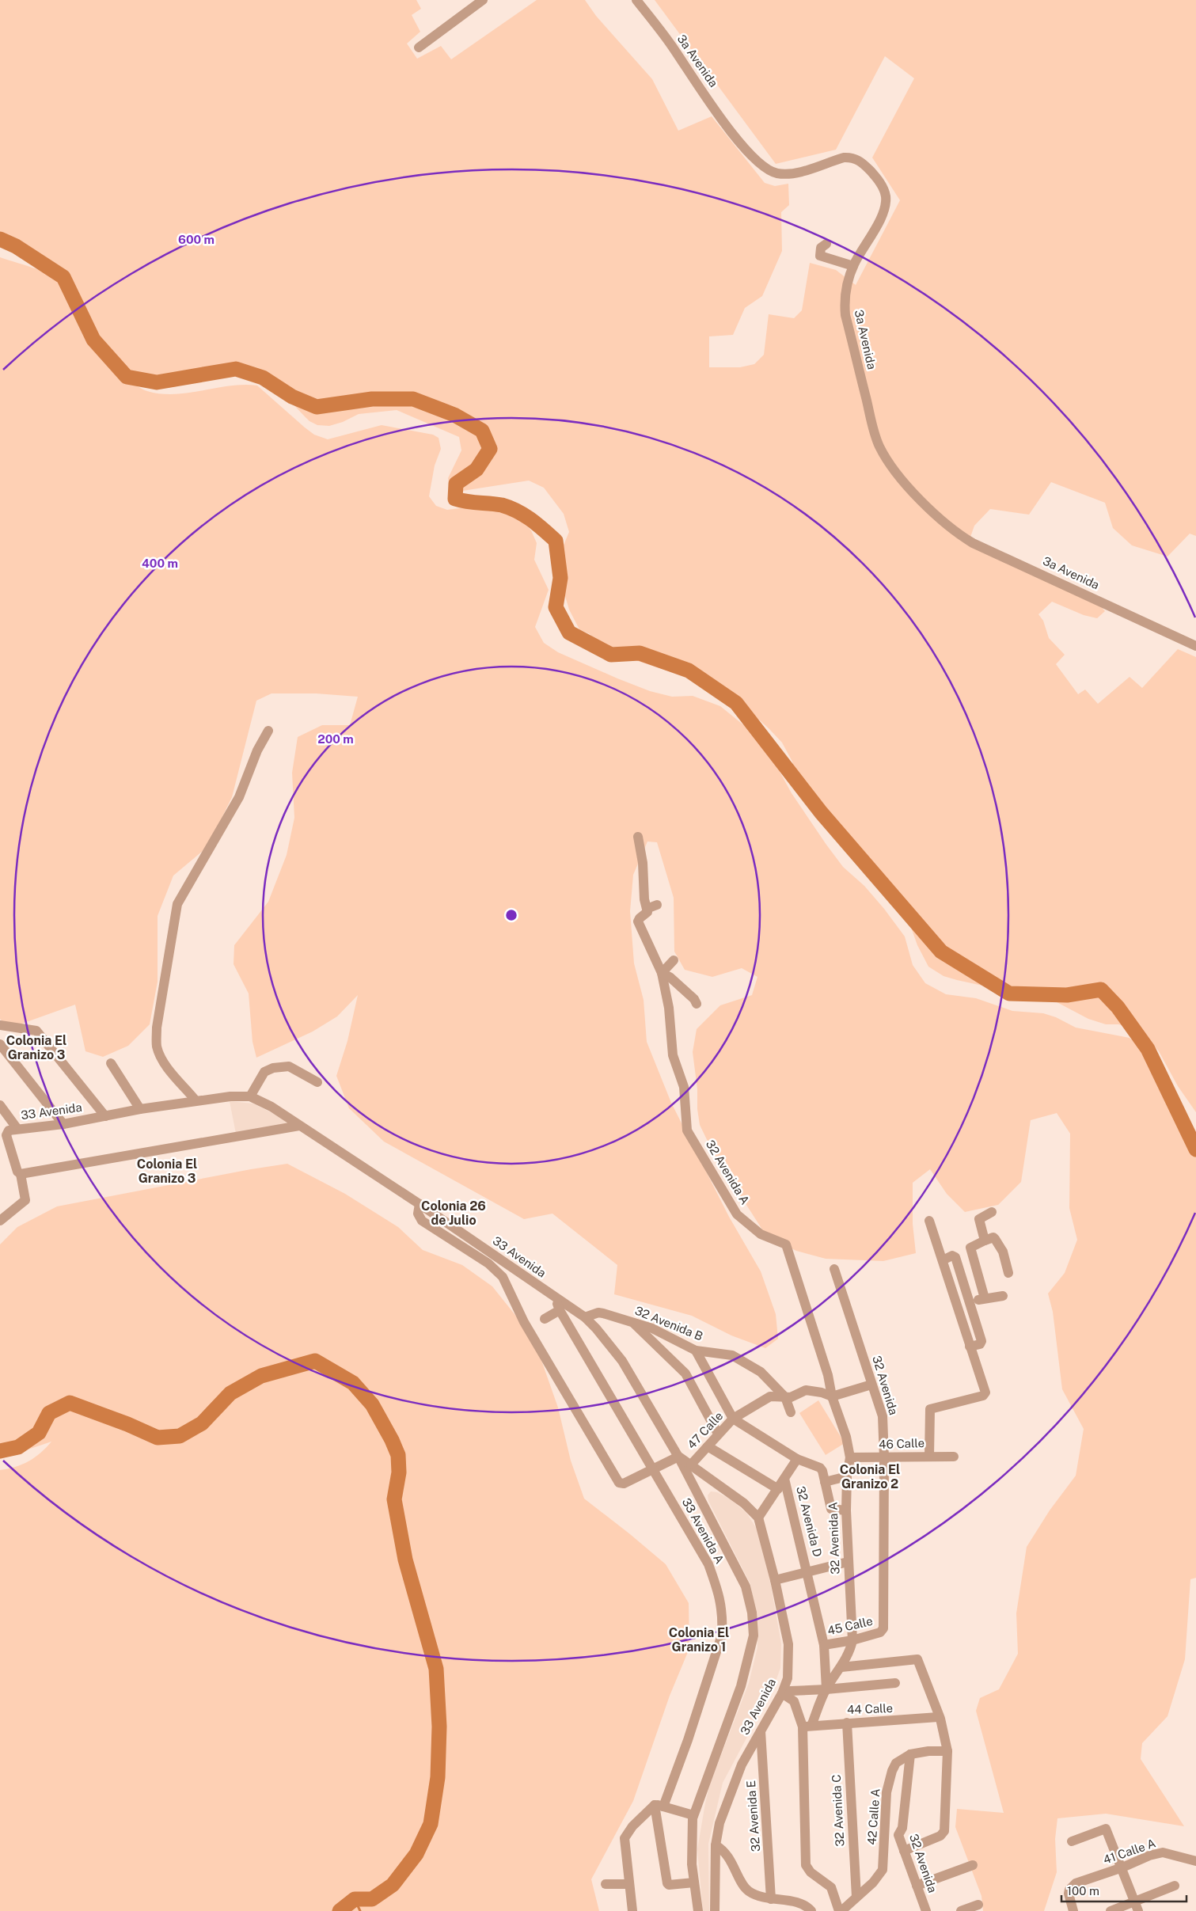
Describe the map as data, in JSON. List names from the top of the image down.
{
  "streets": {
    "street": [
      "3a Avenida",
      "33 Avenida",
      "32 Avenida A",
      "32 Avenida B",
      "32 Avenida",
      "47 Calle",
      "46 Calle",
      "32 Avenida D",
      "33 Avenida A",
      "45 Calle",
      "44 Calle",
      "32 Avenida C",
      "32 Avenida E",
      "42 Calle A",
      "41 Calle A"
    ]
  },
  "crossings": [
    ["33 Avenida", "32 Avenida B"],
    ["33 Avenida", "47 Calle"],
    ["33 Avenida", "33 Avenida A"],
    ["33 Avenida", "32 Avenida E"],
    ["32 Avenida A", "47 Calle"],
    ["32 Avenida A", "46 Calle"],
    ["32 Avenida A", "45 Calle"],
    ["32 Avenida B", "47 Calle"],
    ["32 Avenida", "46 Calle"],
    ["32 Avenida", "45 Calle"],
    ["32 Avenida", "42 Calle A"],
    ["47 Calle", "32 Avenida D"],
    ["32 Avenida D", "45 Calle"],
    ["44 Calle", "32 Avenida C"],
    ["32 Avenida C", "42 Calle A"]
  ],
  "districts": [
    "Colonia El Granizo 3",
    "Colonia El Granizo 3",
    "Colonia 26 de Julio",
    "Colonia El Granizo 2",
    "Colonia El Granizo 1"
  ],
  "scale_bar": "100 m",
  "rings": ["600 m", "400 m", "200 m"]
}
